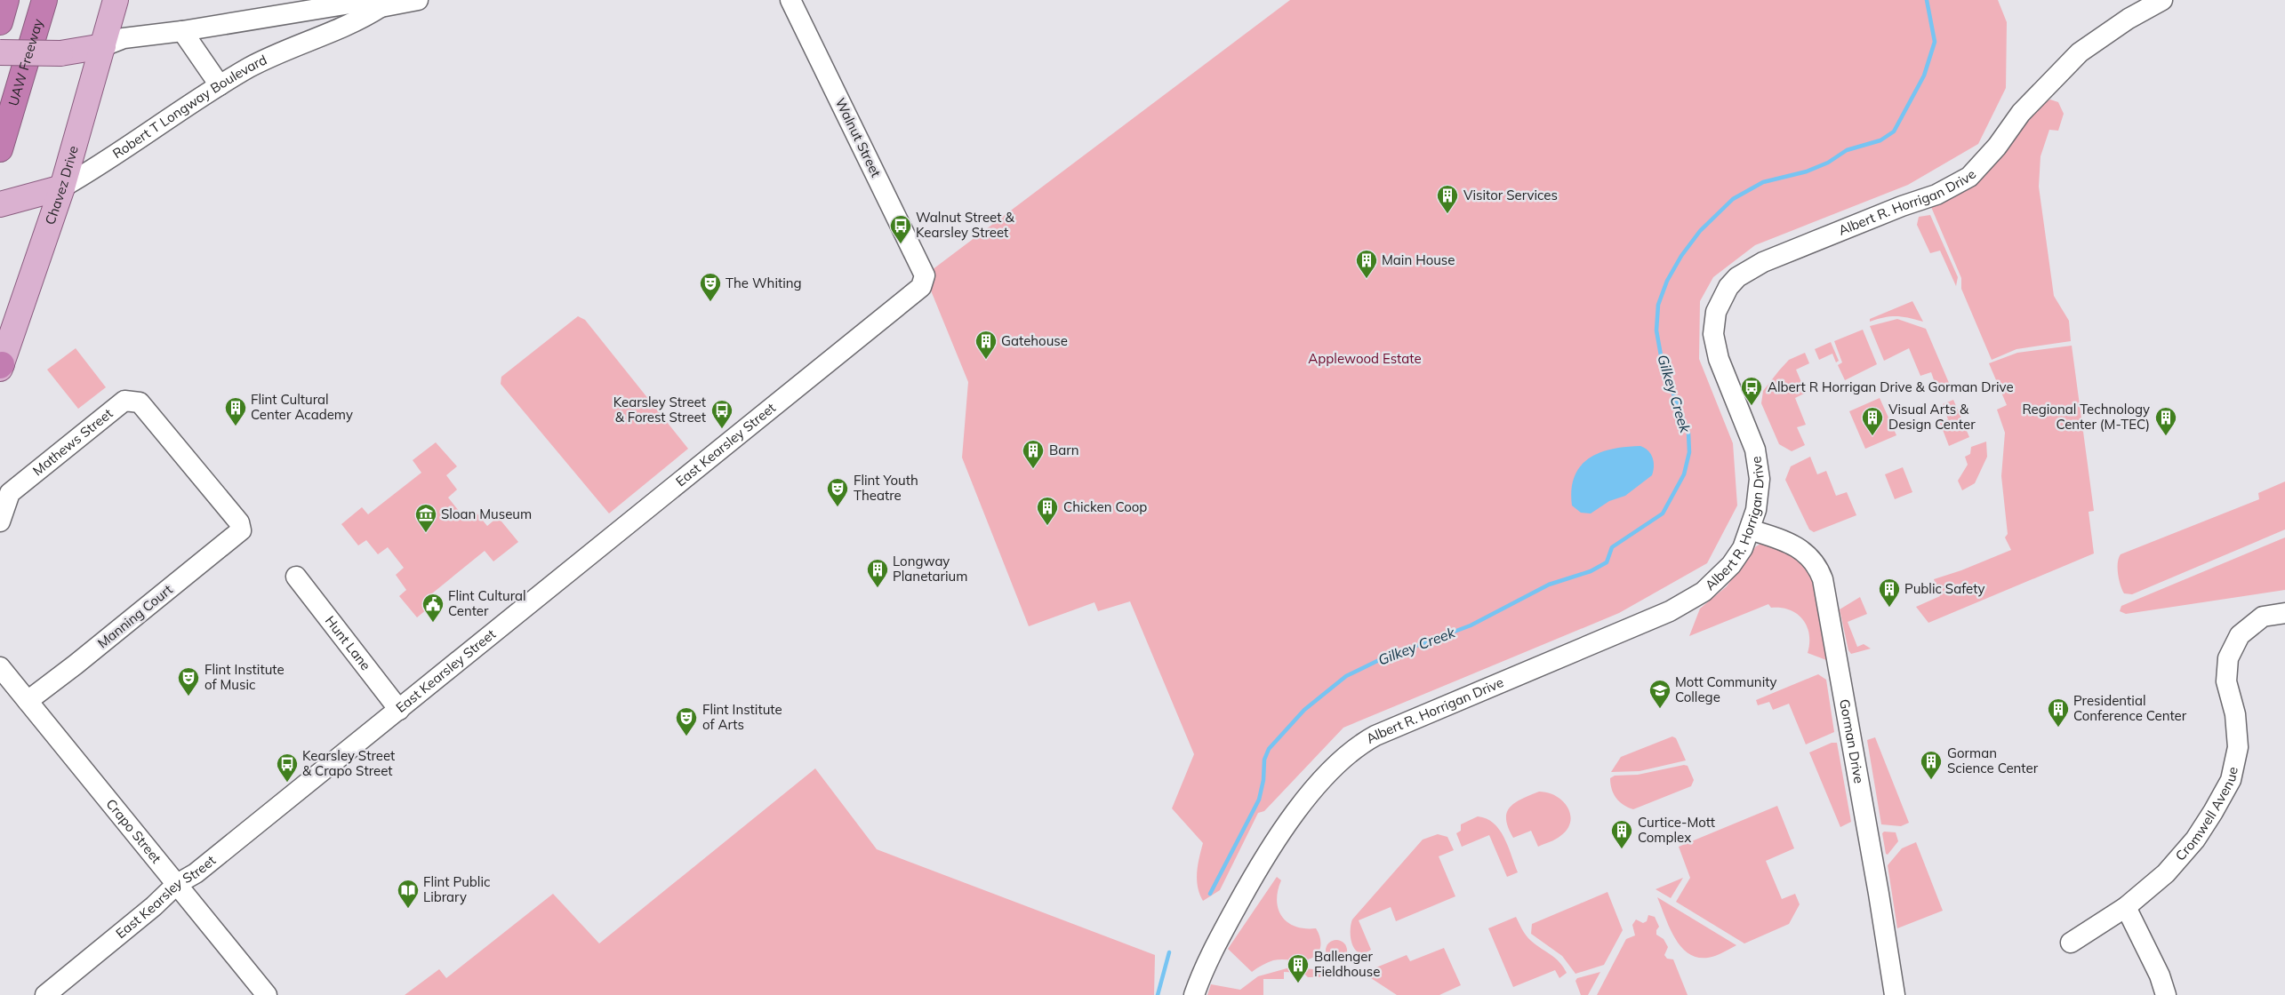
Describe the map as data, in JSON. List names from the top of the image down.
{
  "streets": {
    "highway": ["UAW Freeway"],
    "main road": ["Robert T Longway Boulevard", "Chavez Drive"],
    "street": [
      "Walnut Street",
      "Albert R. Horrigan Drive",
      "Mathews Street",
      "East Kearsley Street",
      "Manning Court",
      "Hunt Lane",
      "Gorman Drive",
      "Cromwell Avenue",
      "Crapo Street"
    ]
  },
  "crossings": [
    ["Robert T Longway Boulevard", "Chavez Drive"],
    ["Walnut Street", "East Kearsley Street"],
    ["Albert R. Horrigan Drive", "Gorman Drive"],
    ["Mathews Street", "Manning Court"],
    ["East Kearsley Street", "Hunt Lane"],
    ["East Kearsley Street", "Crapo Street"],
    ["Manning Court", "Crapo Street"]
  ],
  "water": ["Gilkey Creek"],
  "parks": ["Applewood Estate"],
  "places": {
    "building": [
      "Visitor Services",
      "Main House",
      "Gatehouse",
      "Flint Cultural Center Academy",
      "Visual Arts & Design Center",
      "Regional Technology Center (M-TEC)",
      "Barn",
      "Chicken Coop",
      "Longway Planetarium",
      "Public Safety",
      "Presidential Conference Center",
      "Gorman Science Center",
      "Curtice-Mott Complex",
      "Ballenger Fieldhouse"
    ],
    "bus stop": [
      "Walnut Street & Kearsley Street",
      "Albert R Horrigan Drive & Gorman Drive",
      "Kearsley Street & Forest Street",
      "Kearsley Street & Crapo Street"
    ],
    "theatre": [
      "The Whiting",
      "Flint Youth Theatre",
      "Flint Institute of Music",
      "Flint Institute of Arts"
    ],
    "museum": ["Sloan Museum"],
    "public building": ["Flint Cultural Center"],
    "school or university": ["Mott Community College"],
    "library": ["Flint Public Library"]
  }
}
